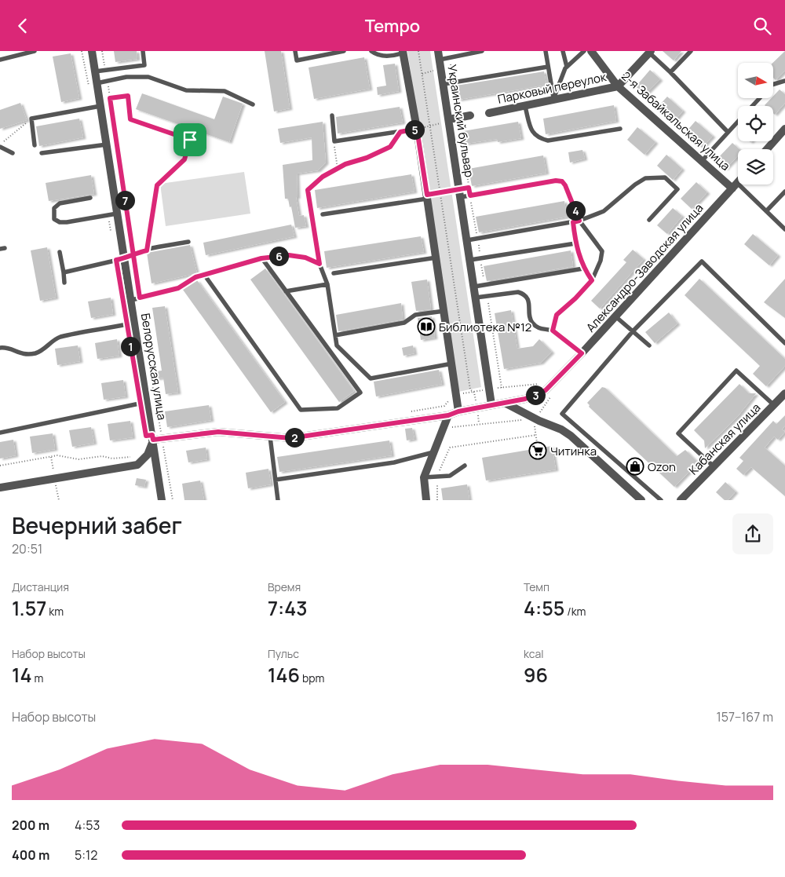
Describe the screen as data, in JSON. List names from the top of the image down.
{
  "streets": {
    "street": [
      "Парковый переулок",
      "Украинский бульвар",
      "2-я Забайкальская улица",
      "Александро-Заводская улица",
      "Белорусская улица",
      "Кабанская улица"
    ]
  },
  "crossings": [
    ["Парковый переулок", "2-я Забайкальская улица"],
    ["Украинский бульвар", "Александро-Заводская улица"],
    ["2-я Забайкальская улица", "Александро-Заводская улица"],
    ["Александро-Заводская улица", "Белорусская улица"]
  ],
  "places": {
    "library": ["Библиотека №12"],
    "supermarket": ["Читинка"],
    "shop": ["Ozon"]
  },
  "north": "right",
  "page": {
    "header": "Tempo",
    "pins": [
      "5",
      "7",
      "4",
      "6",
      "1",
      "3",
      "2"
    ],
    "heading": ["Вечерний забег", "20:51"],
    "stats": [
      ["Дистанция", "1.57 km"],
      ["Время", "7:43"],
      ["Темп", "4:55 /km"],
      ["Набор высоты", "14 m"],
      ["Пульс", "146 bpm"],
      ["kcal", "96"]
    ],
    "chart": ["Набор высоты", "157–167 m"],
    "list": [
      {
        "name": "200 m",
        "note": "4:53"
      },
      {
        "name": "400 m",
        "note": "5:12"
      }
    ]
  }
}
